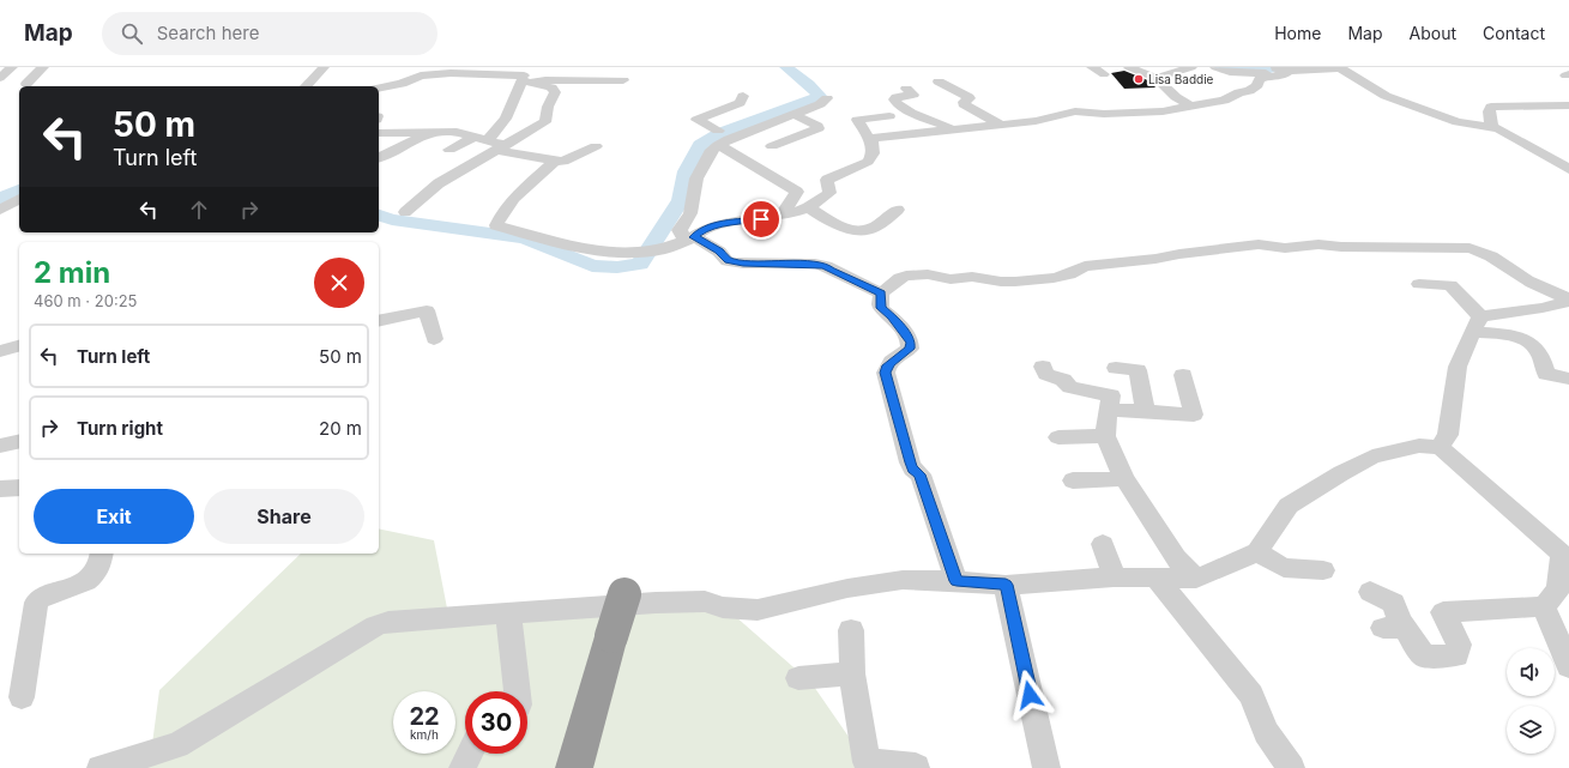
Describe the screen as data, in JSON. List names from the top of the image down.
{
  "places": ["Lisa Baddie"],
  "page": {
    "header": "Map",
    "search": "Search here",
    "nav": [
      "Home",
      "Map",
      "About",
      "Contact"
    ],
    "turn": ["50 m", "Turn left"],
    "heading": ["2 min", "460 m · 20:25"],
    "list": [
      {
        "name": "Turn left",
        "value": "50 m"
      },
      {
        "name": "Turn right",
        "value": "20 m"
      }
    ],
    "buttons": ["Exit", "Share"],
    "speed": "22 km/h",
    "limit": "30"
  }
}
